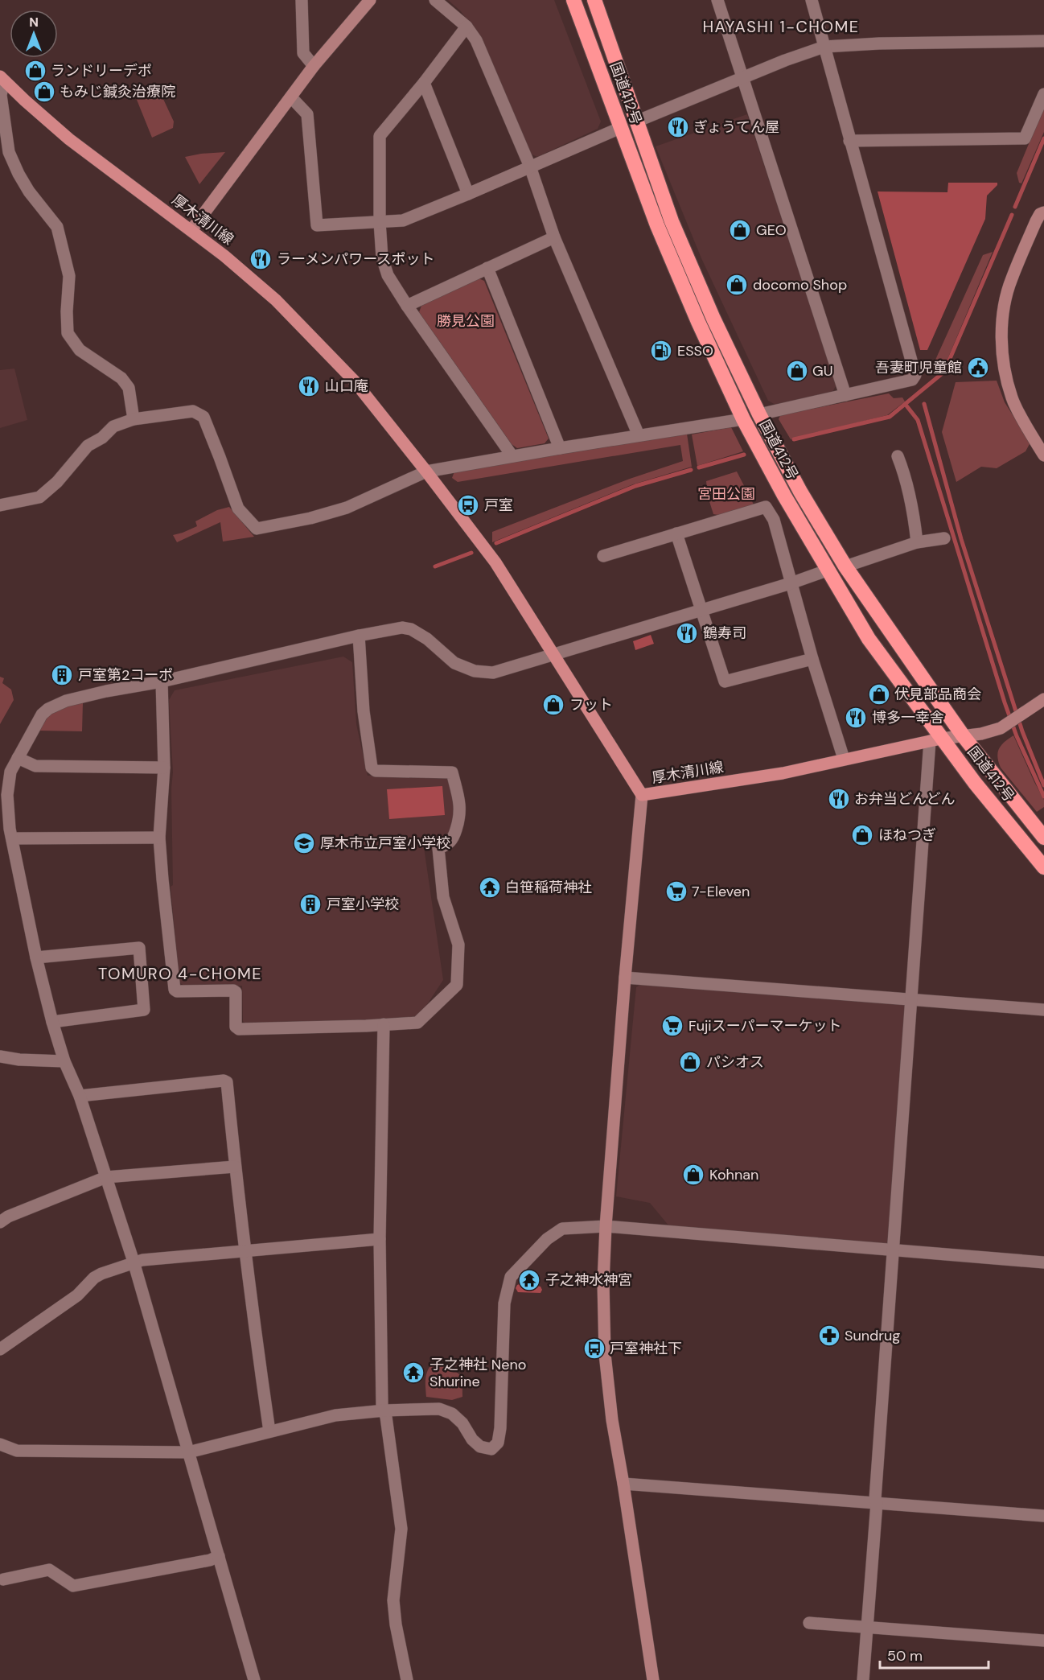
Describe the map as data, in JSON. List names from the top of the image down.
{
  "streets": {
    "highway": ["国道412号"],
    "main road": ["厚木清川線"]
  },
  "crossings": [
    ["国道412号", "厚木清川線"]
  ],
  "districts": ["HAYASHI 1-CHOME", "TOMURO 4-CHOME"],
  "parks": ["勝見公園", "宮田公園"],
  "places": {
    "shop": [
      "ランドリーデポ",
      "もみじ鍼灸治療院",
      "GEO",
      "docomo Shop",
      "GU",
      "伏見部品商会",
      "フット",
      "ほねつぎ",
      "パシオス",
      "Kohnan"
    ],
    "restaurant": [
      "ぎょうてん屋",
      "ラーメンパワースポット",
      "山口庵",
      "鶴寿司",
      "博多一幸舎",
      "お弁当どんどん"
    ],
    "fuel station": ["ESSO"],
    "public building": ["吾妻町児童館"],
    "bus stop": ["戸室", "戸室神社下"],
    "building": ["戸室第2コーポ", "戸室小学校"],
    "school or university": ["厚木市立戸室小学校"],
    "temple": ["白笹稲荷神社", "子之神水神宮", "子之神社 Neno Shurine"],
    "supermarket": ["7-Eleven", "Fujiスーパーマーケット"],
    "pharmacy": ["Sundrug"]
  },
  "scale_bar": "50 m",
  "north": "top"
}
